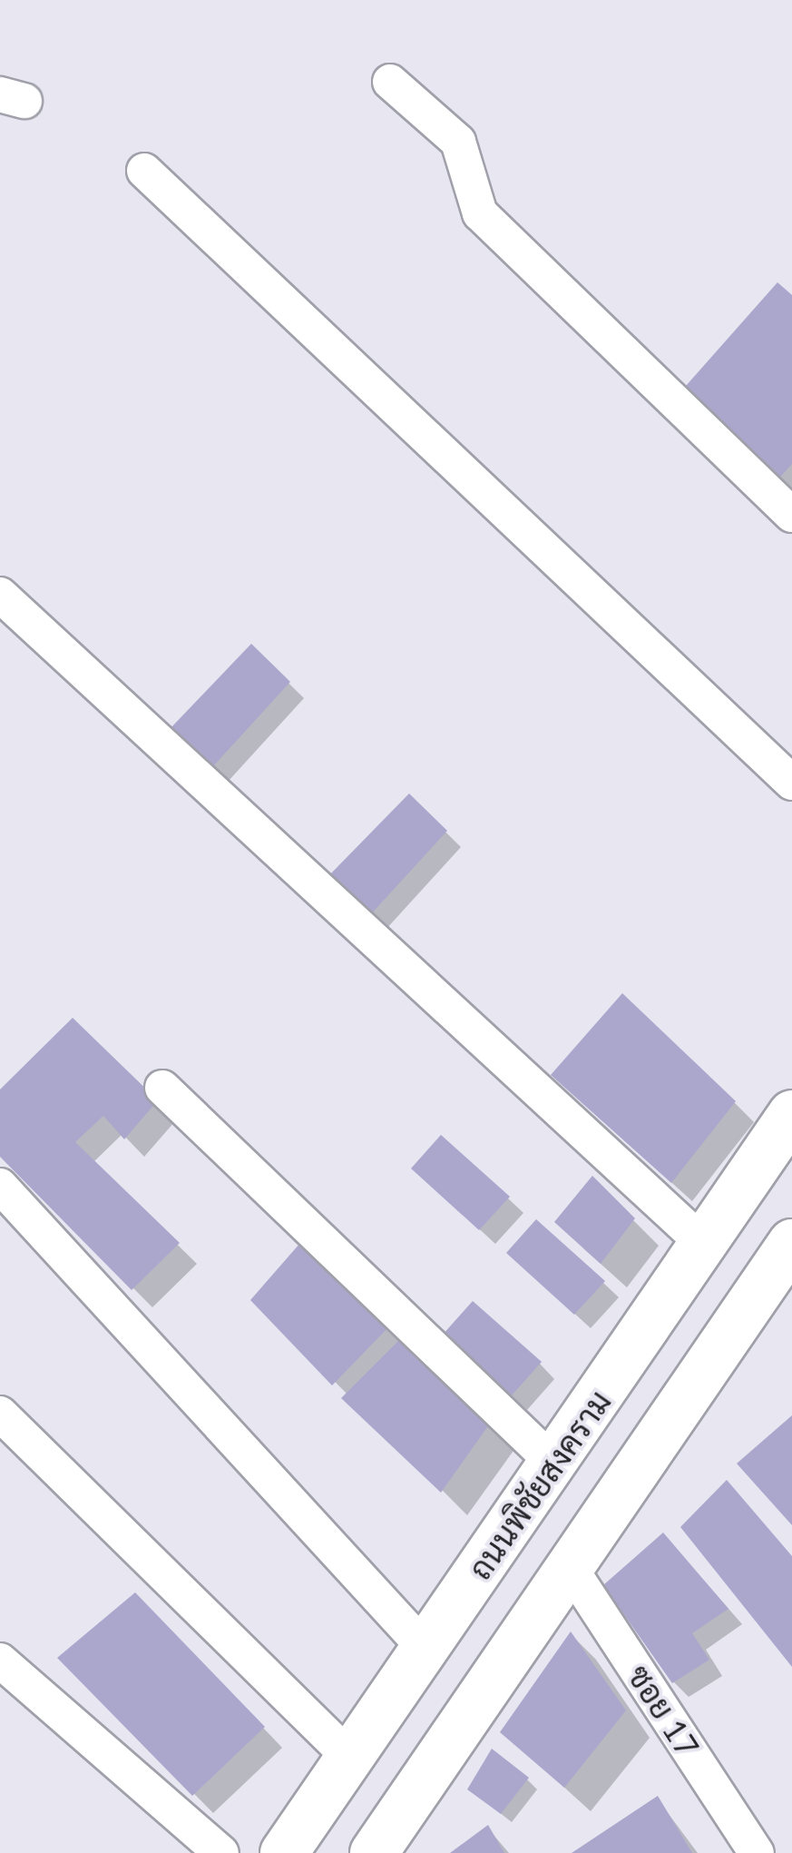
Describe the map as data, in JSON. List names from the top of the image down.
{
  "streets": {
    "main road": ["ถนนพิชัยสงคราม"],
    "street": ["ซอย 17"]
  }
}
